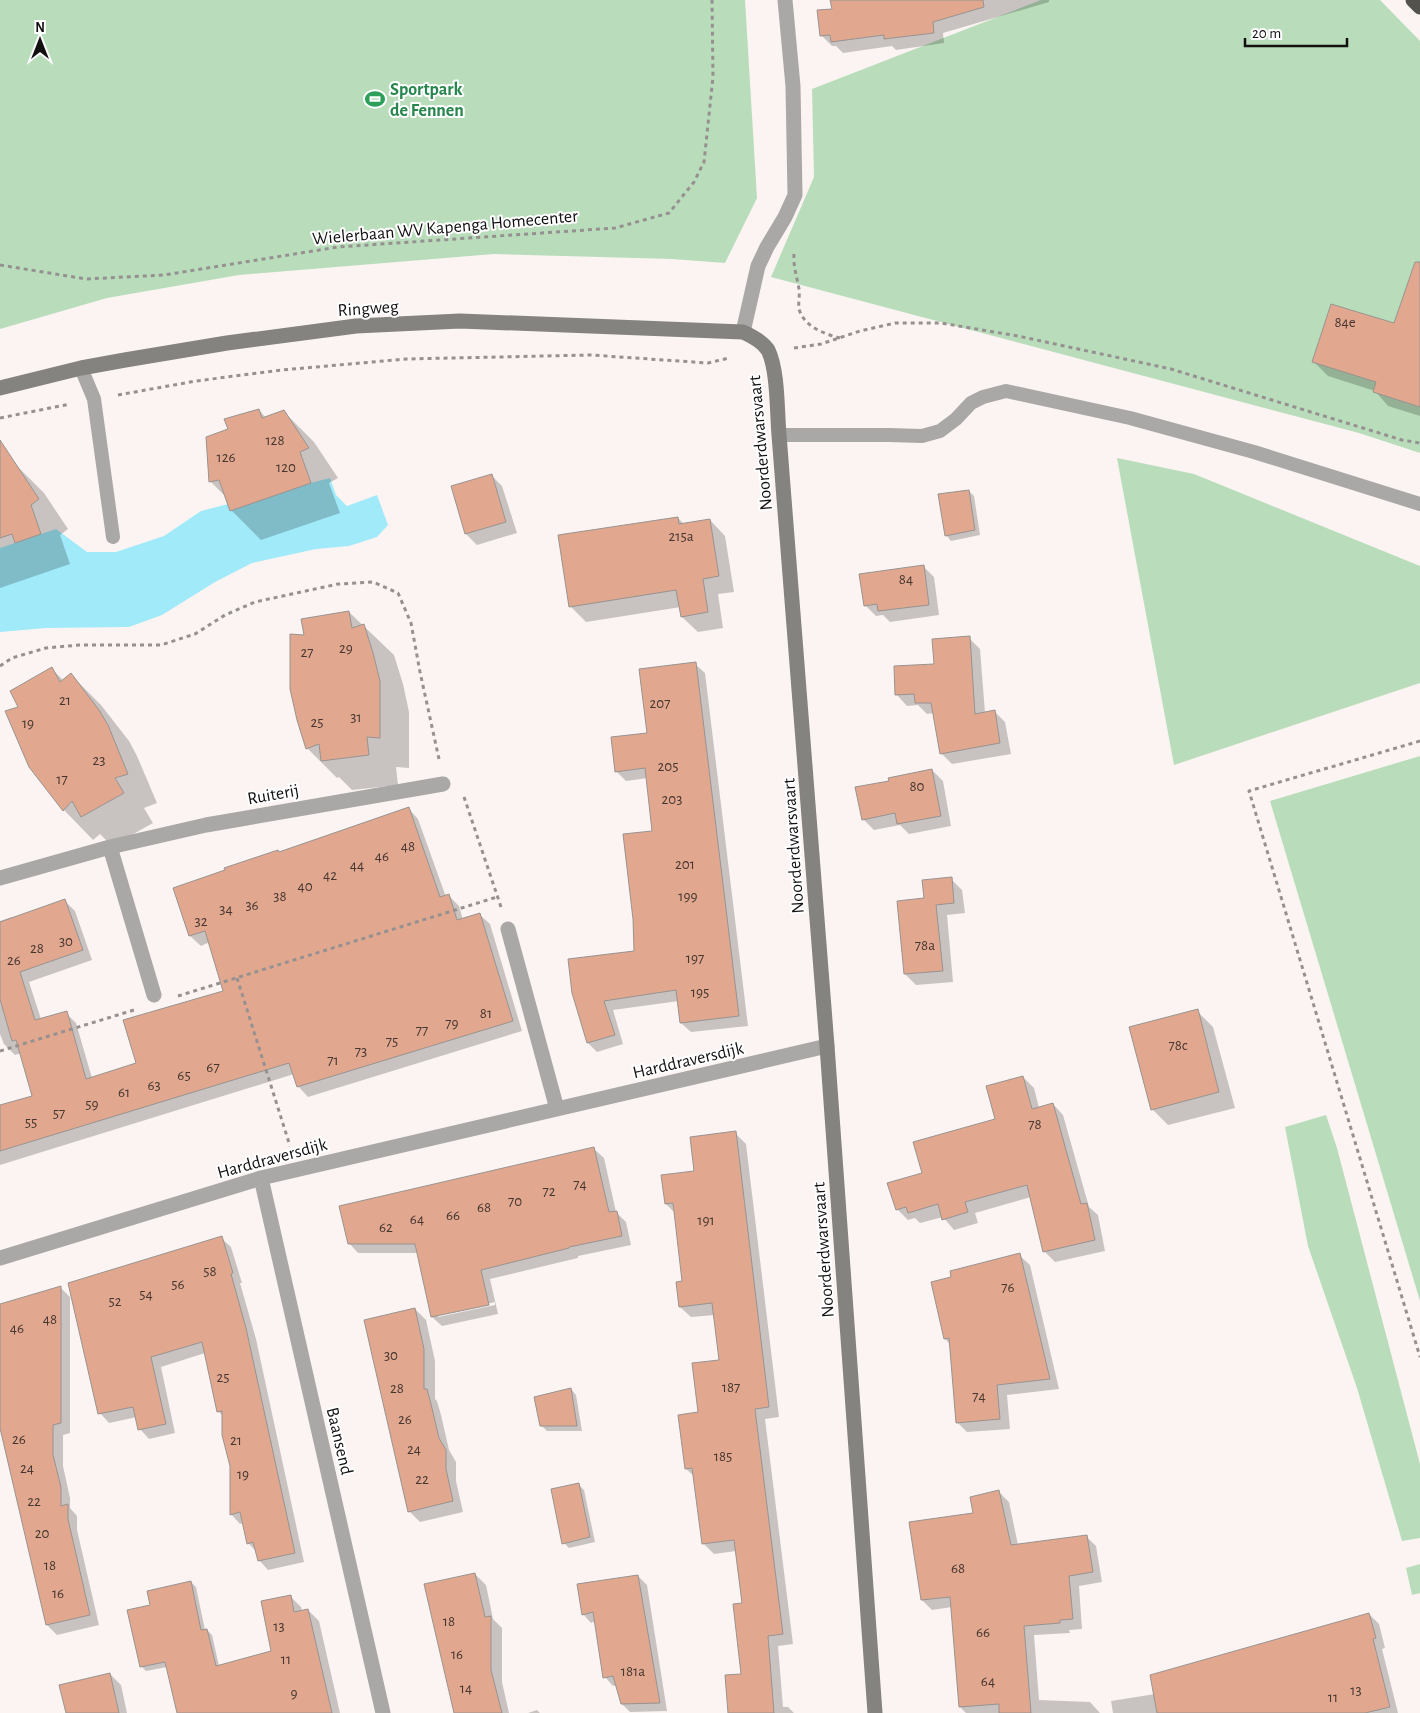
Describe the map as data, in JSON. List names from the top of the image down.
{
  "streets": {
    "main road": ["Ringweg", "Noorderdwarsvaart"],
    "street": ["Ruiterij", "Harddraversdijk", "Baansend"],
    "path": ["Wielerbaan WV Kapenga Homecenter"]
  },
  "crossings": [
    ["Ringweg", "Noorderdwarsvaart"],
    ["Noorderdwarsvaart", "Harddraversdijk"],
    ["Harddraversdijk", "Baansend"]
  ],
  "places": {
    "sports": ["Sportpark de Fennen"]
  },
  "house_numbers": [
    "84e",
    "128",
    "126",
    "120",
    "215a",
    "84",
    "29",
    "27",
    "21",
    "207",
    "31",
    "25",
    "19",
    "23",
    "205",
    "17",
    "80",
    "203",
    "48",
    "46",
    "201",
    "44",
    "42",
    "40",
    "38",
    "199",
    "36",
    "34",
    "32",
    "30",
    "78a",
    "28",
    "197",
    "26",
    "195",
    "81",
    "79",
    "77",
    "75",
    "78c",
    "73",
    "71",
    "67",
    "65",
    "63",
    "61",
    "59",
    "57",
    "55",
    "78",
    "74",
    "72",
    "70",
    "68",
    "66",
    "64",
    "191",
    "62",
    "58",
    "56",
    "76",
    "54",
    "52",
    "48",
    "46",
    "30",
    "25",
    "187",
    "28",
    "74",
    "26",
    "26",
    "21",
    "24",
    "185",
    "24",
    "19",
    "22",
    "22",
    "20",
    "18",
    "68",
    "16",
    "18",
    "13",
    "66",
    "16",
    "11",
    "181a",
    "64",
    "14",
    "13",
    "9",
    "11"
  ],
  "scale_bar": "20 m",
  "north": "top"
}
